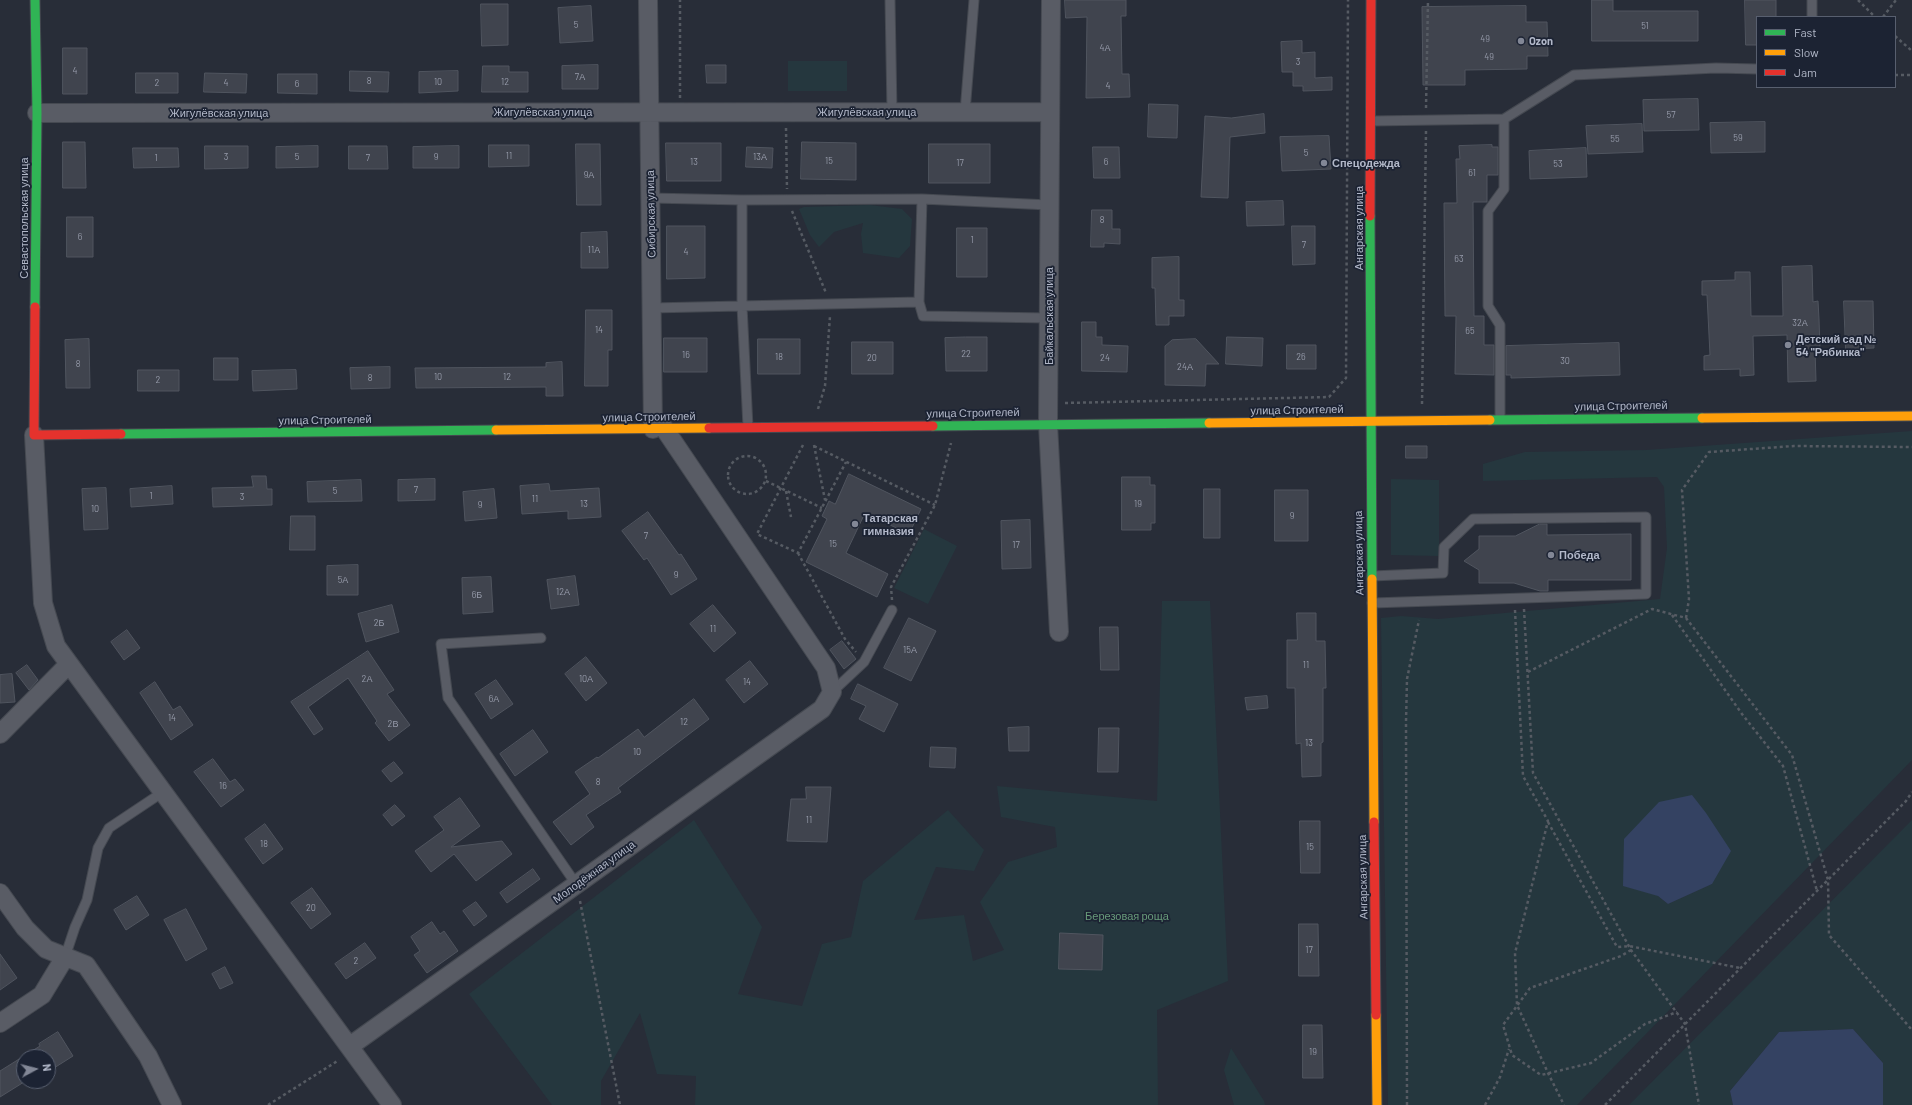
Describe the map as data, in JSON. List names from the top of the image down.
{
  "streets": {
    "street": [
      "Жигулёвская улица",
      "Сибирская улица",
      "Севастопольская улица",
      "Ангарская улица",
      "Байкальская улица",
      "улица Строителей",
      "Молодёжная улица"
    ]
  },
  "crossings": [
    ["Жигулёвская улица", "Сибирская улица"],
    ["Жигулёвская улица", "Севастопольская улица"],
    ["Жигулёвская улица", "Байкальская улица"],
    ["Сибирская улица", "улица Строителей"],
    ["Севастопольская улица", "улица Строителей"],
    ["Ангарская улица", "улица Строителей"],
    ["Байкальская улица", "улица Строителей"]
  ],
  "parks": ["Березовая роща"],
  "places": [
    "Ozon",
    "Спецодежда",
    "Детский сад № 54 \"Рябинка\"",
    "Татарская гимназия",
    "Победа"
  ],
  "house_numbers": [
    "5",
    "51",
    "49",
    "4А",
    "49",
    "3",
    "4",
    "7А",
    "8",
    "10",
    "12",
    "2",
    "4",
    "6",
    "4",
    "57",
    "59",
    "55",
    "5",
    "11",
    "3",
    "5",
    "9",
    "13А",
    "1",
    "7",
    "15",
    "13",
    "6",
    "17",
    "53",
    "61",
    "9А",
    "8",
    "6",
    "1",
    "7",
    "11А",
    "4",
    "63",
    "32А",
    "14",
    "65",
    "22",
    "16",
    "18",
    "26",
    "20",
    "24",
    "30",
    "8",
    "24А",
    "10",
    "12",
    "8",
    "2",
    "7",
    "5",
    "1",
    "3",
    "11",
    "13",
    "19",
    "9",
    "10",
    "9",
    "7",
    "15",
    "17",
    "9",
    "5А",
    "12А",
    "6Б",
    "2Б",
    "11",
    "15А",
    "11",
    "2А",
    "10А",
    "14",
    "6А",
    "14",
    "12",
    "2В",
    "13",
    "10",
    "8",
    "16",
    "11",
    "18",
    "15",
    "20",
    "17",
    "2",
    "19"
  ],
  "legend": ["Fast", "Slow", "Jam"],
  "north": "right"
}
